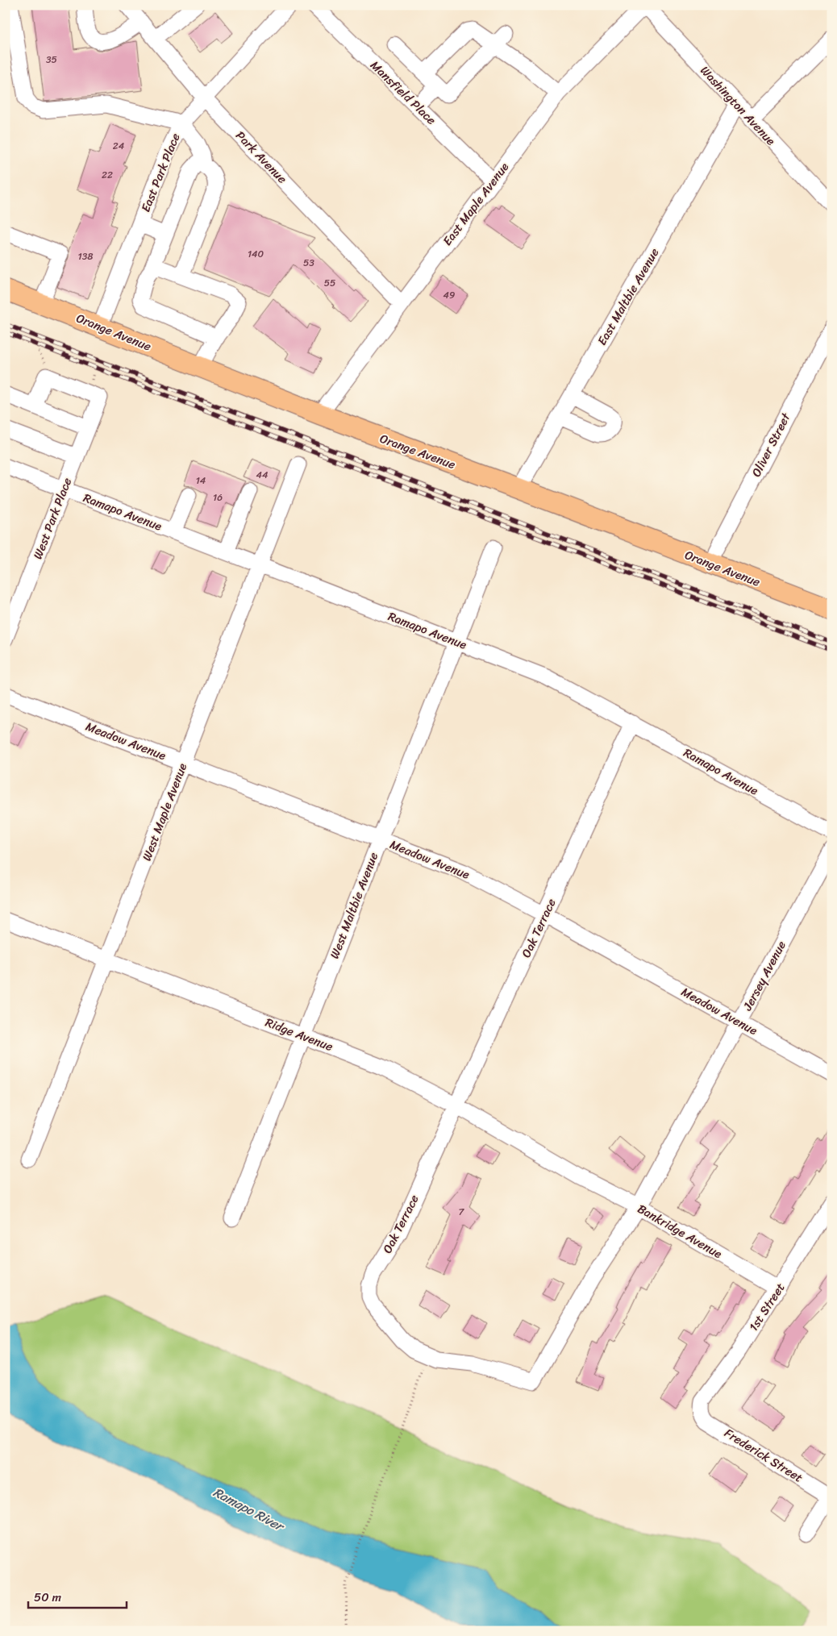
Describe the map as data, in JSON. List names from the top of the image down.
{
  "streets": {
    "main road": ["Orange Avenue"],
    "street": [
      "Mansfield Place",
      "Washington Avenue",
      "Park Avenue",
      "East Park Place",
      "East Maple Avenue",
      "East Maltbie Avenue",
      "Oliver Street",
      "Ramapo Avenue",
      "West Park Place",
      "Meadow Avenue",
      "West Maple Avenue",
      "West Maltbie Avenue",
      "Oak Terrace",
      "Jersey Avenue",
      "Ridge Avenue",
      "Bankridge Avenue",
      "1st Street",
      "Frederick Street"
    ]
  },
  "crossings": [
    ["Mansfield Place", "East Maple Avenue"],
    ["Washington Avenue", "East Maple Avenue"],
    ["Washington Avenue", "East Maltbie Avenue"],
    ["Park Avenue", "East Park Place"],
    ["Park Avenue", "East Maple Avenue"],
    ["East Park Place", "Orange Avenue"],
    ["East Maple Avenue", "Orange Avenue"],
    ["East Maltbie Avenue", "Orange Avenue"],
    ["Orange Avenue", "Oliver Street"],
    ["Ramapo Avenue", "West Park Place"],
    ["Ramapo Avenue", "West Maple Avenue"],
    ["Ramapo Avenue", "West Maltbie Avenue"],
    ["Ramapo Avenue", "Oak Terrace"],
    ["Meadow Avenue", "West Maple Avenue"],
    ["Meadow Avenue", "West Maltbie Avenue"],
    ["Meadow Avenue", "Oak Terrace"],
    ["Meadow Avenue", "Jersey Avenue"],
    ["West Maple Avenue", "Ridge Avenue"],
    ["West Maltbie Avenue", "Ridge Avenue"],
    ["Oak Terrace", "Jersey Avenue"],
    ["Oak Terrace", "Ridge Avenue"],
    ["Oak Terrace", "Bankridge Avenue"],
    ["Ridge Avenue", "Bankridge Avenue"],
    ["Bankridge Avenue", "1st Street"],
    ["1st Street", "Frederick Street"]
  ],
  "water": ["Ramapo River"],
  "house_numbers": [
    "35",
    "24",
    "22",
    "140",
    "138",
    "53",
    "55",
    "49",
    "44",
    "14",
    "16",
    "7"
  ],
  "scale_bar": "50 m"
}
